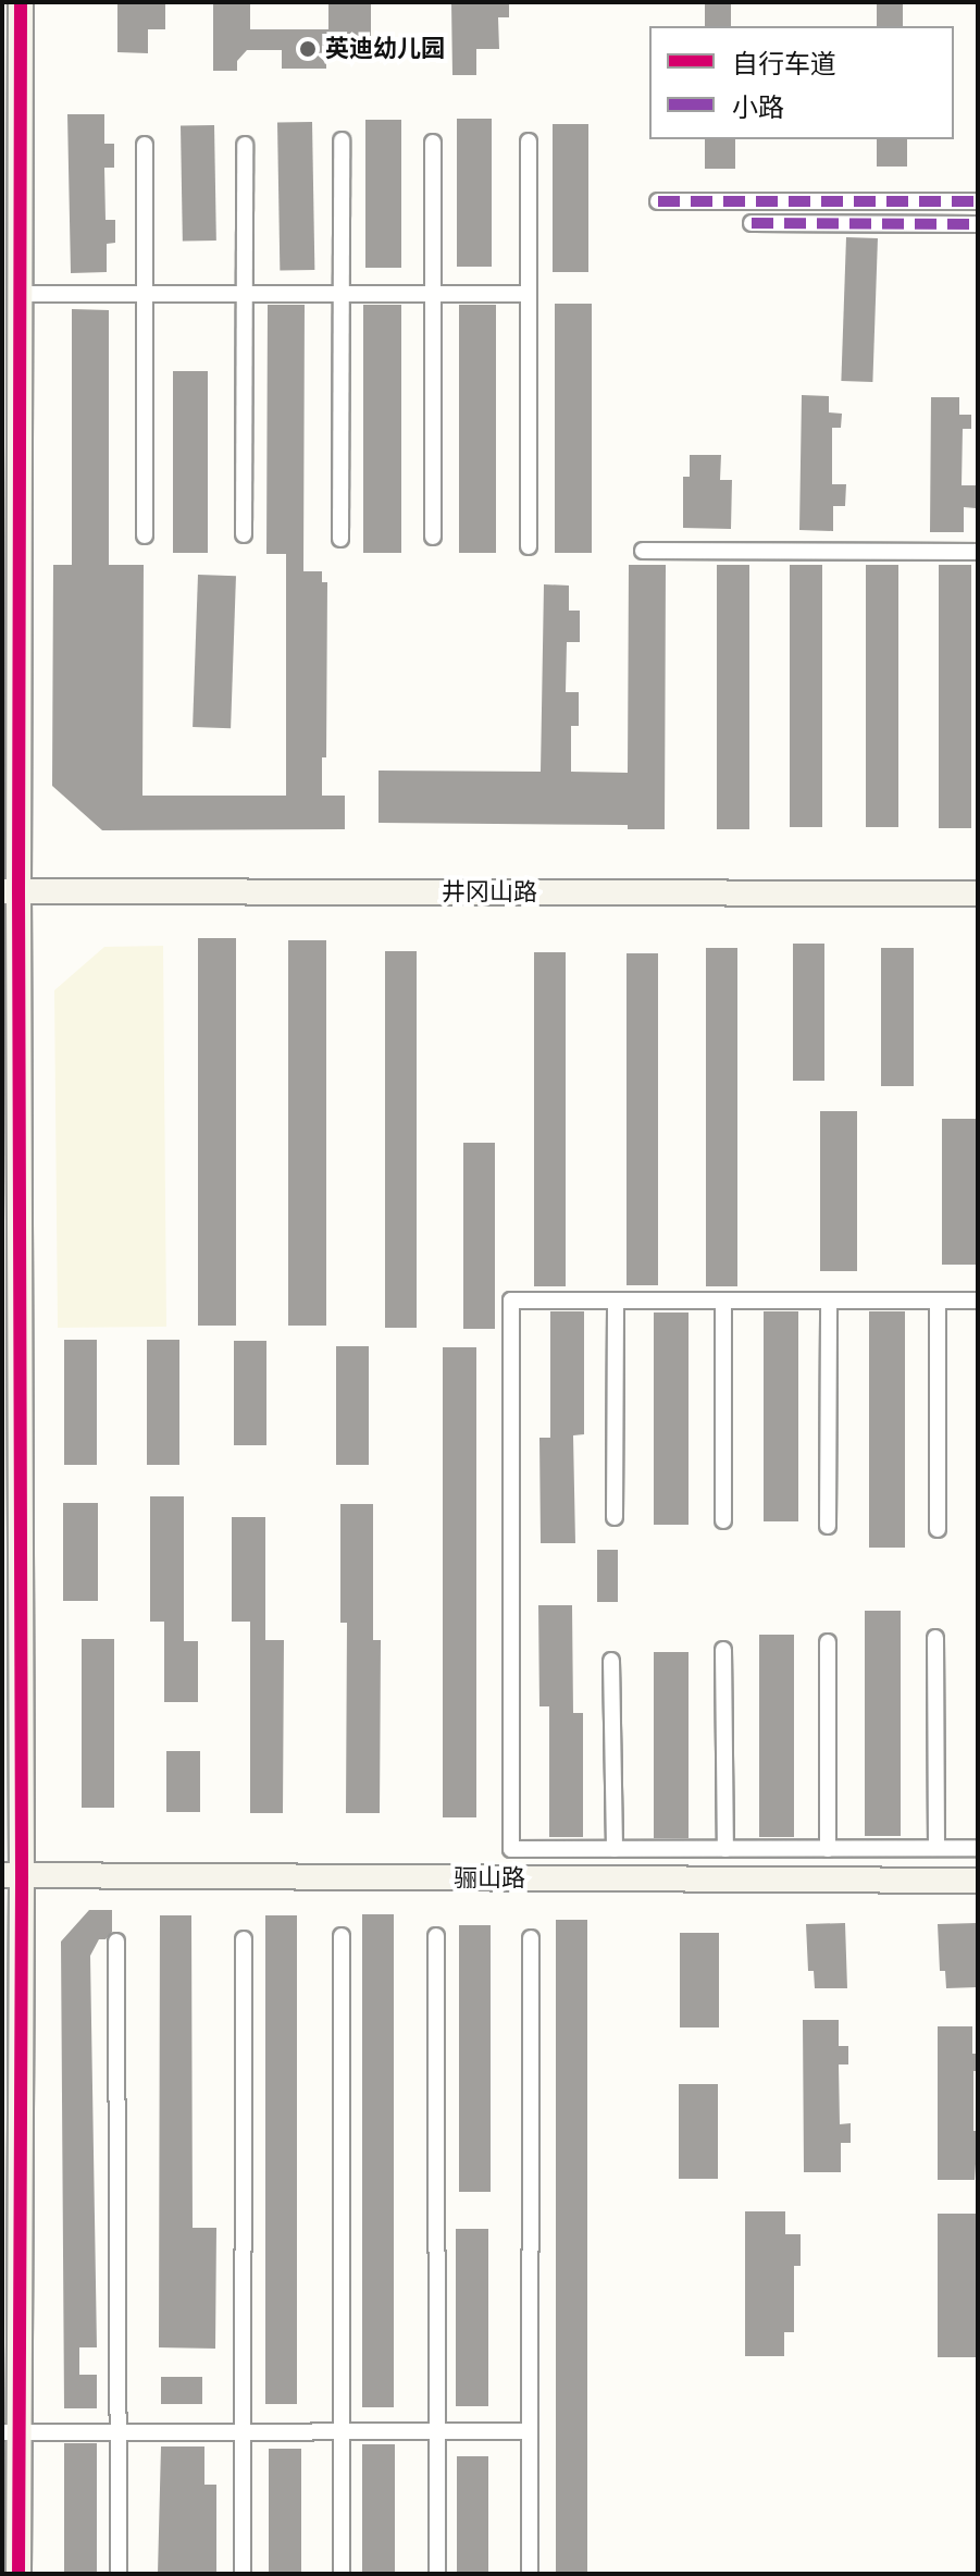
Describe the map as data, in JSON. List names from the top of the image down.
{
  "streets": {
    "street": ["井冈山路", "骊山路"]
  },
  "places": ["英迪幼儿园"],
  "legend": ["自行车道", "小路"]
}
